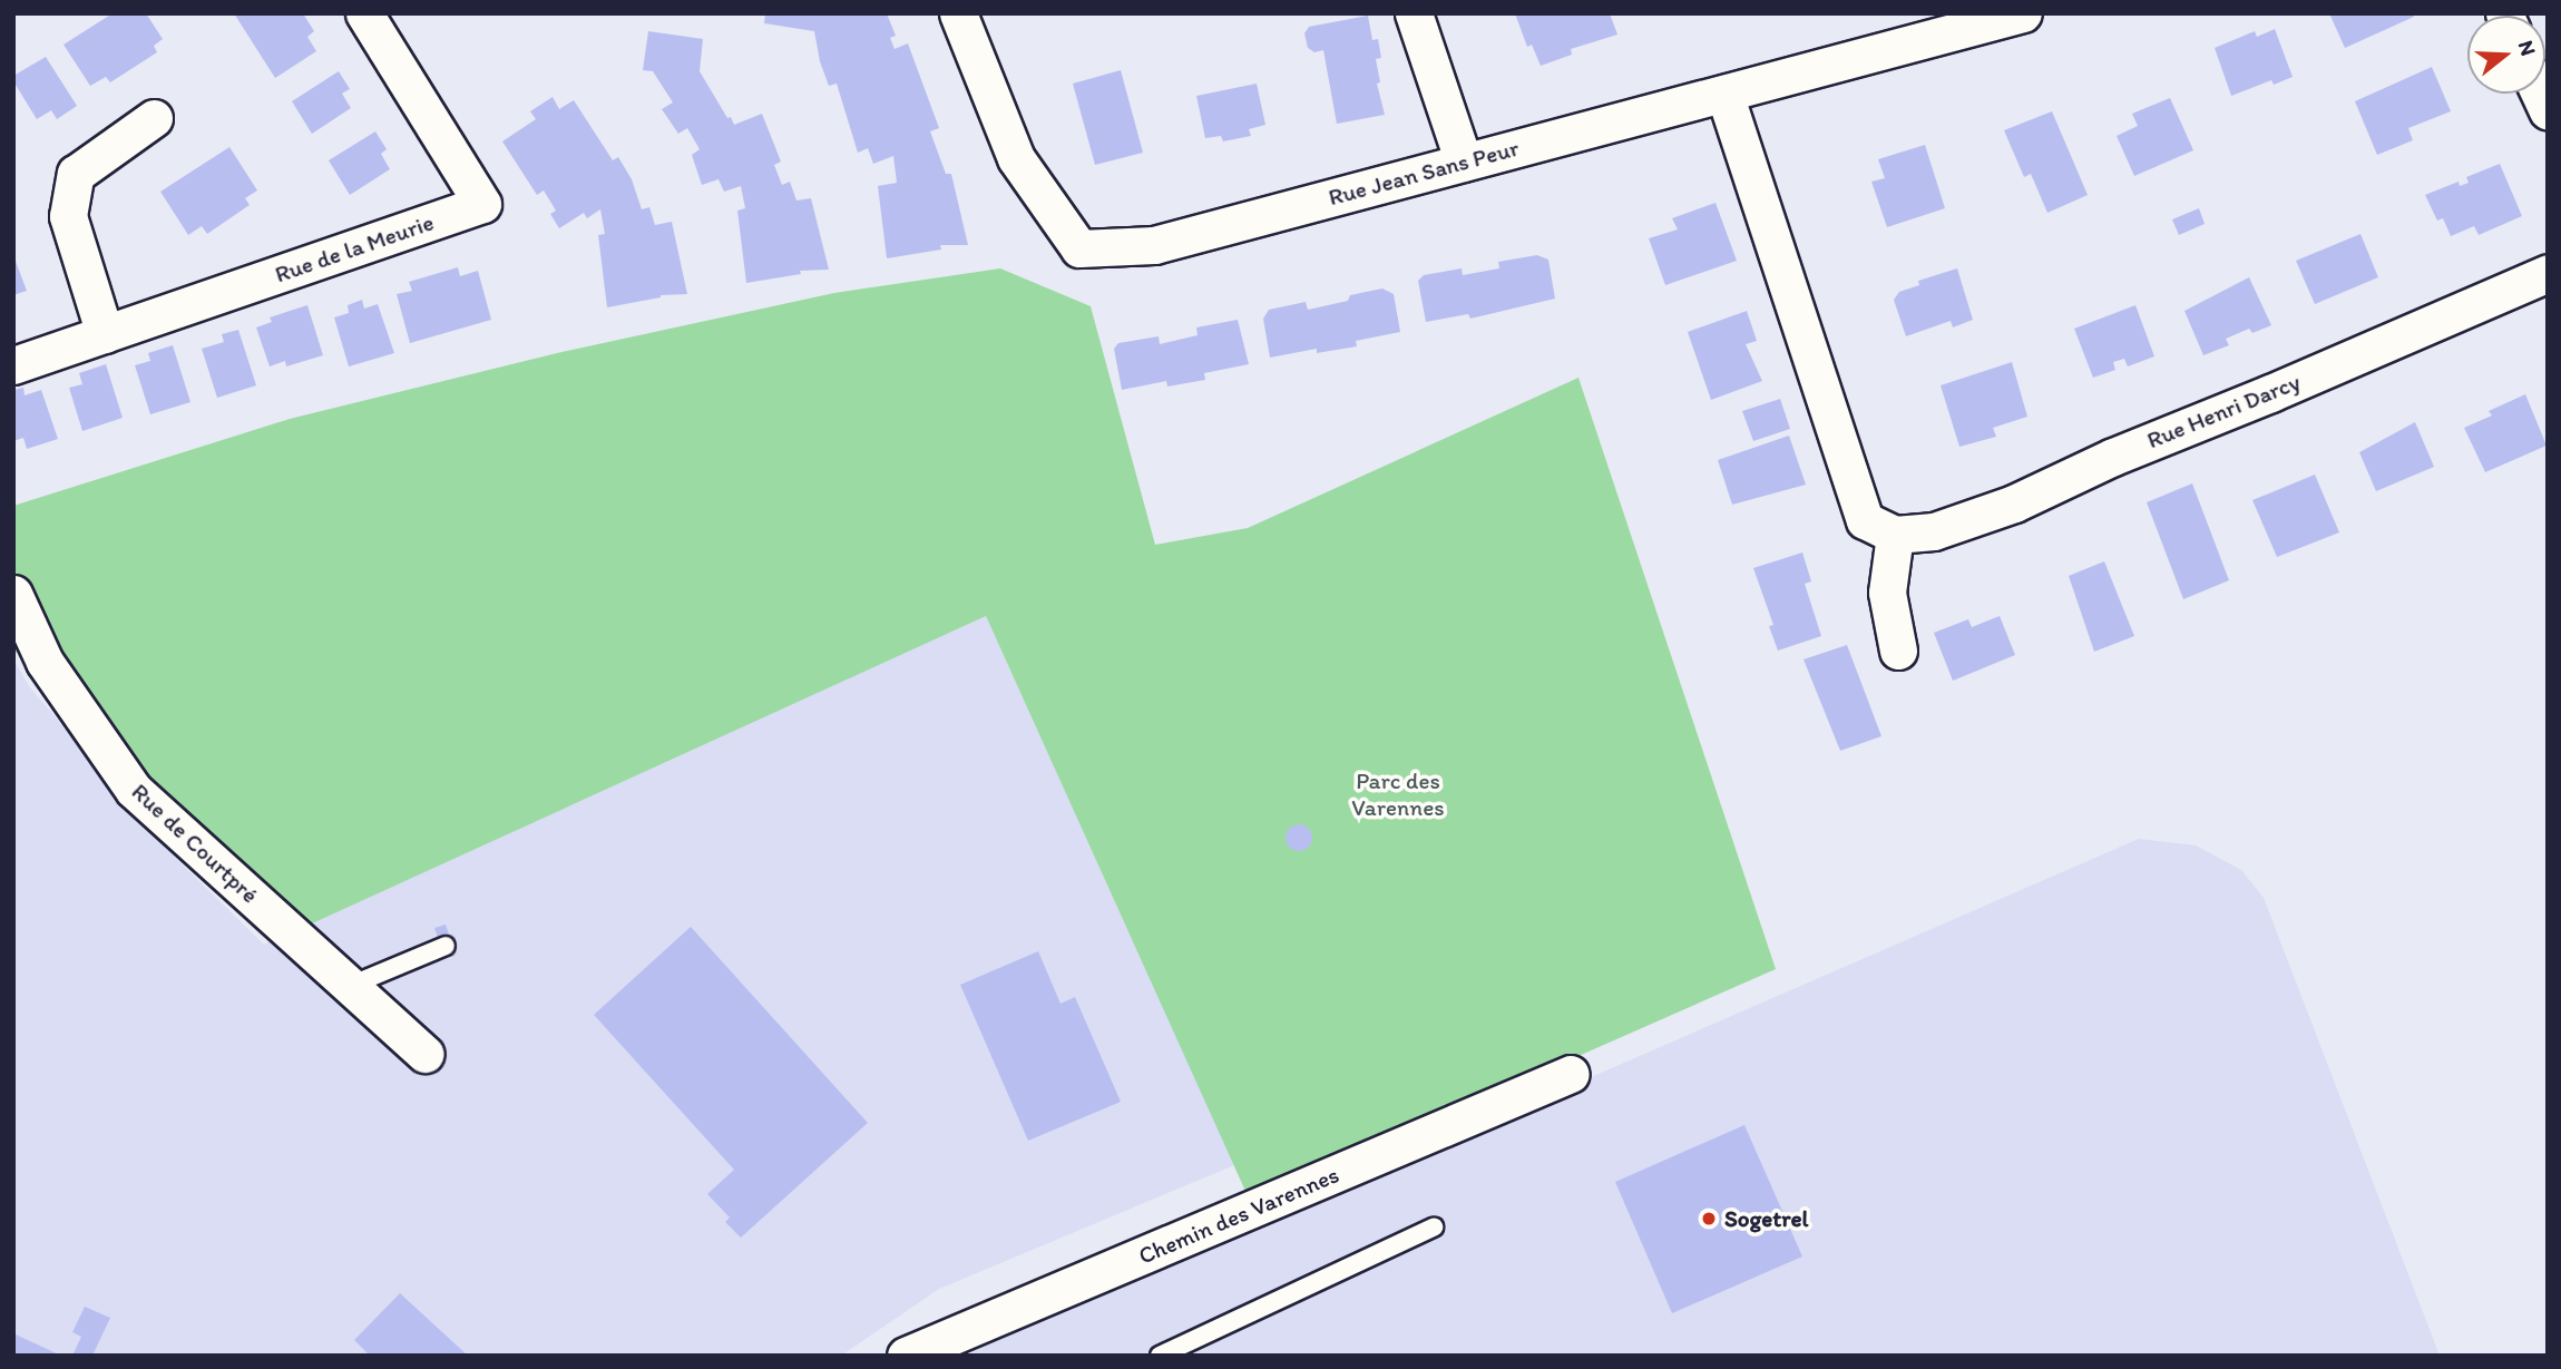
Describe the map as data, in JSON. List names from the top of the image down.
{
  "streets": {
    "street": [
      "Rue Jean Sans Peur",
      "Rue de la Meurie",
      "Rue Henri Darcy",
      "Rue de Courtpré",
      "Chemin des Varennes"
    ]
  },
  "parks": ["Parc des Varennes"],
  "places": ["Sogetrel"],
  "north": "right"
}
